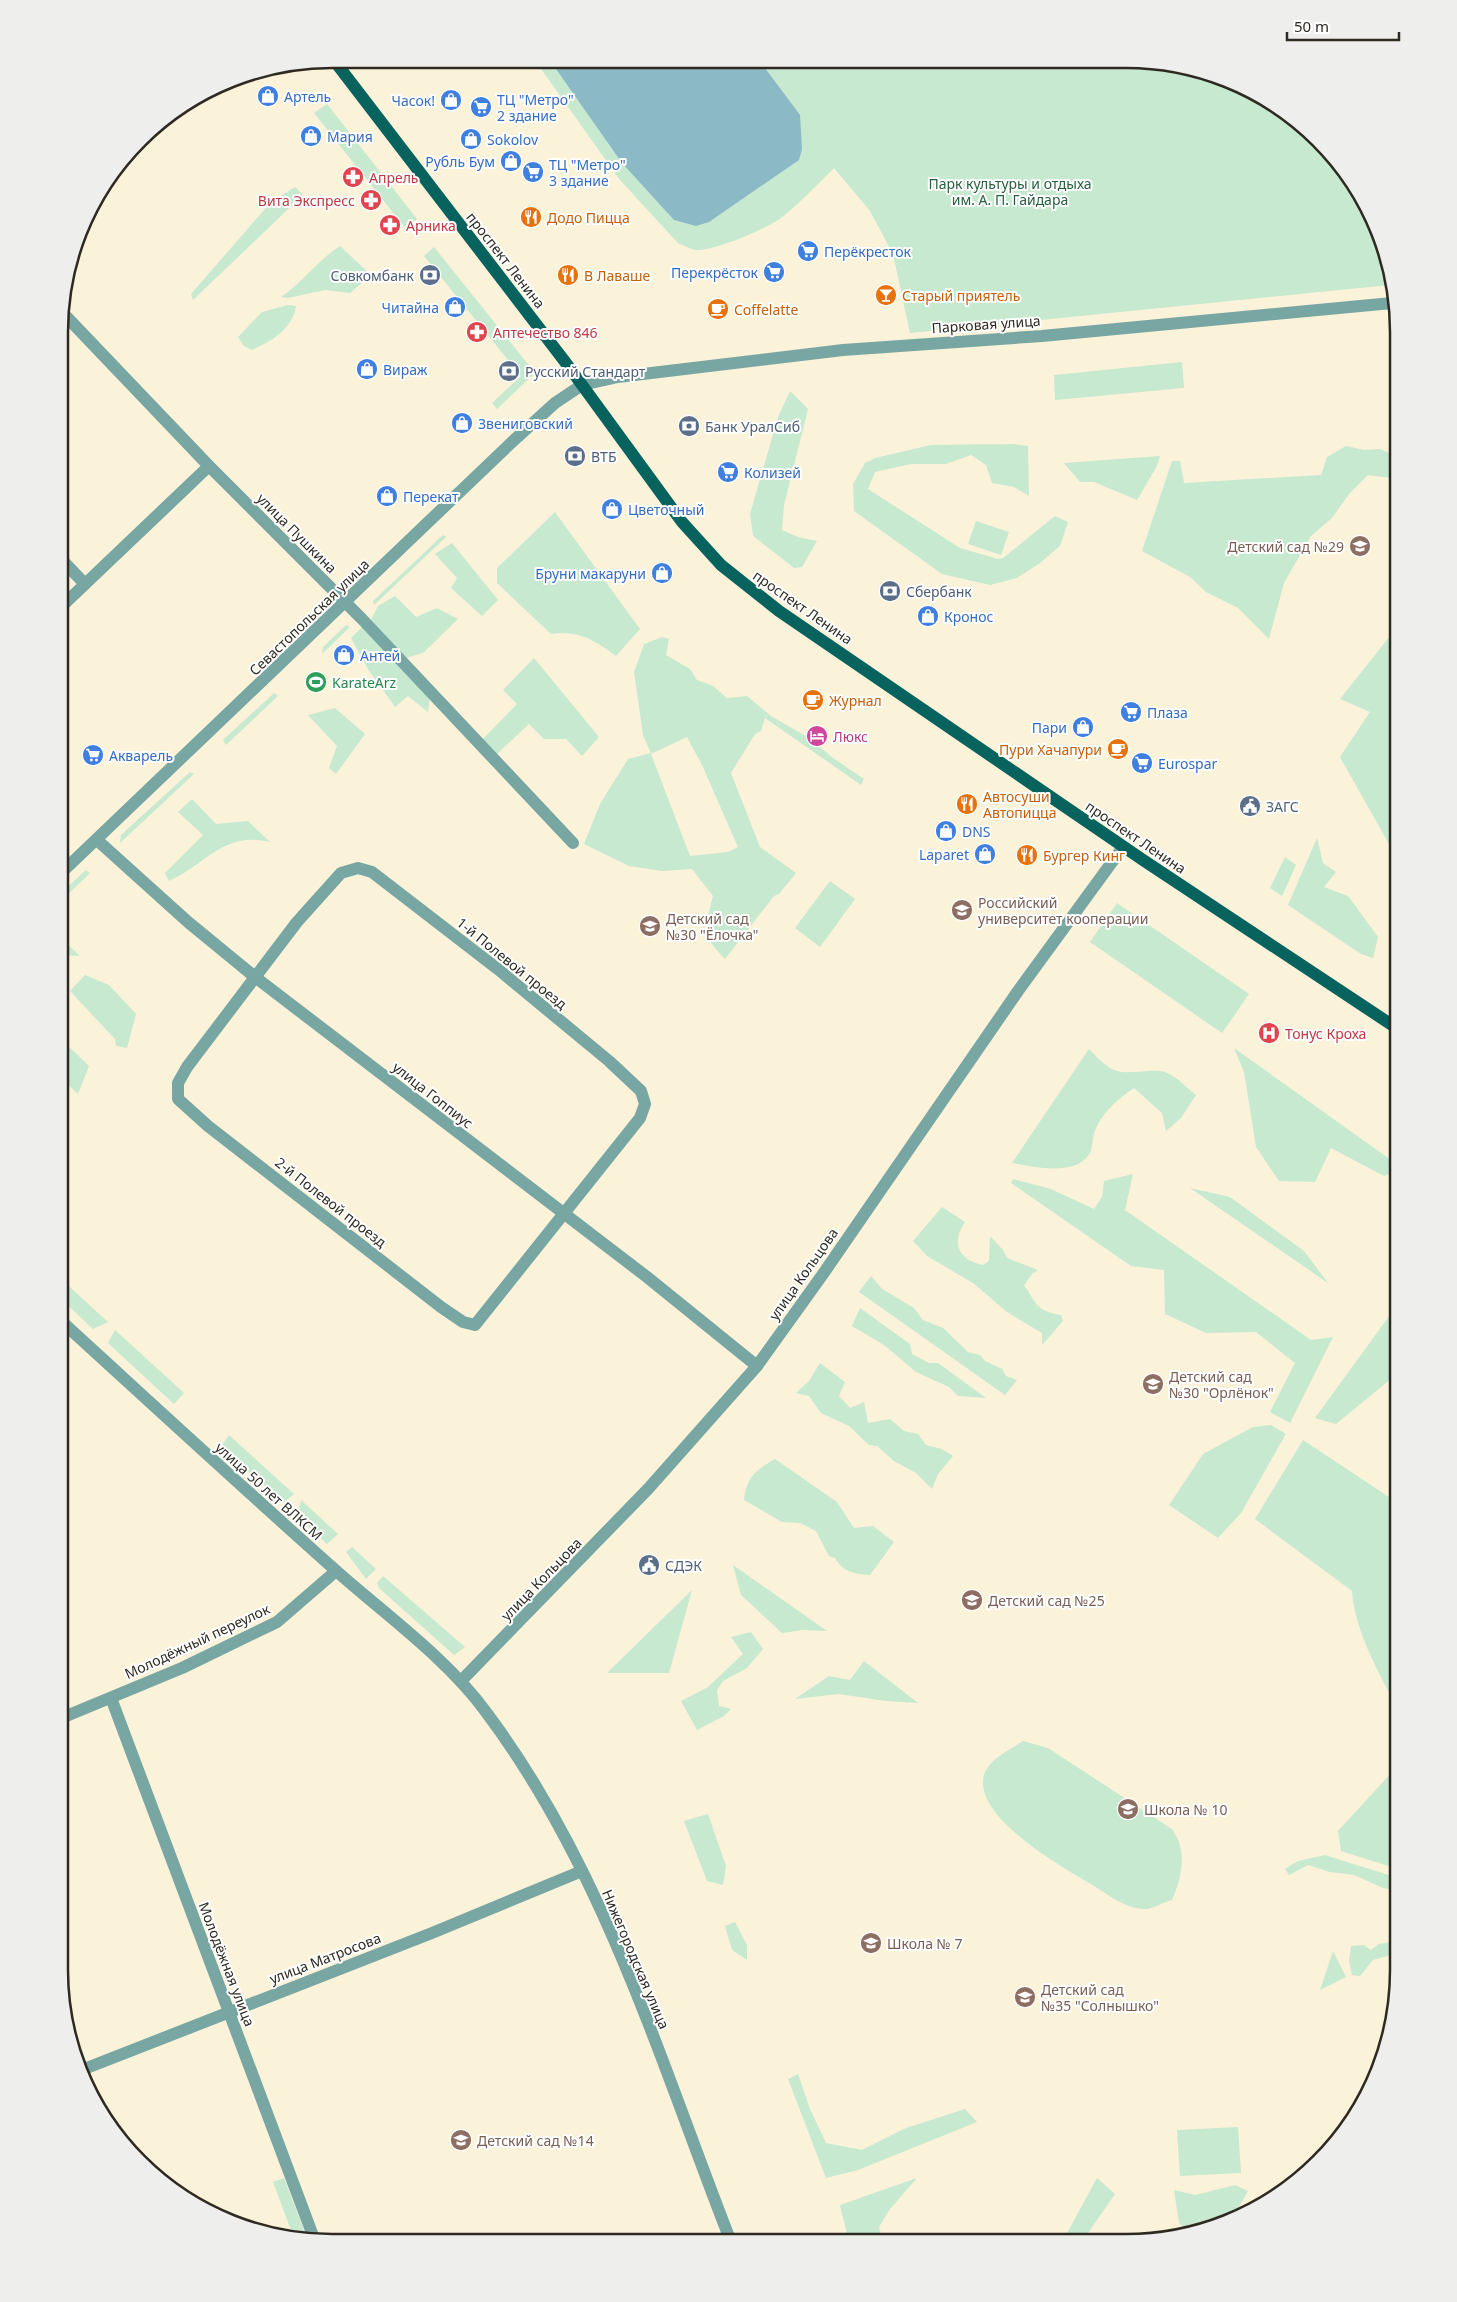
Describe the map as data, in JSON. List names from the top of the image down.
{
  "streets": {
    "main road": ["проспект Ленина"],
    "street": [
      "Парковая улица",
      "улица Пушкина",
      "Севастопольская улица",
      "1-й Полевой проезд",
      "улица Гоппиус",
      "2-й Полевой проезд",
      "улица Кольцова",
      "улица 50 лет ВЛКСМ",
      "Молодёжный переулок",
      "улица Матросова",
      "Нижегородская улица",
      "Молодёжная улица"
    ]
  },
  "crossings": [
    ["проспект Ленина", "Парковая улица"],
    ["проспект Ленина", "Севастопольская улица"],
    ["проспект Ленина", "улица Кольцова"],
    ["Парковая улица", "Севастопольская улица"],
    ["улица Пушкина", "Севастопольская улица"],
    ["Севастопольская улица", "улица Гоппиус"],
    ["1-й Полевой проезд", "улица Гоппиус"],
    ["1-й Полевой проезд", "2-й Полевой проезд"],
    ["улица Гоппиус", "2-й Полевой проезд"],
    ["улица Гоппиус", "улица Кольцова"],
    ["улица Кольцова", "улица 50 лет ВЛКСМ"],
    ["улица Кольцова", "Нижегородская улица"],
    ["улица 50 лет ВЛКСМ", "Молодёжный переулок"],
    ["улица 50 лет ВЛКСМ", "Нижегородская улица"],
    ["Молодёжный переулок", "Молодёжная улица"],
    ["улица Матросова", "Нижегородская улица"],
    ["улица Матросова", "Молодёжная улица"]
  ],
  "parks": ["Парк культуры и отдыха им. А. П. Гайдара"],
  "places": {
    "shop": [
      "Артель",
      "Часок!",
      "Мария",
      "Sokolov",
      "Рубль Бум",
      "Читайна",
      "Вираж",
      "Звениговский",
      "Перекат",
      "Цветочный",
      "Бруни макаруни",
      "Кронос",
      "Антей",
      "Пари",
      "DNS",
      "Laparet"
    ],
    "supermarket": [
      "ТЦ \"Метро\" 2 здание",
      "ТЦ \"Метро\" 3 здание",
      "Перёкресток",
      "Перекрёсток",
      "Колизей",
      "Плаза",
      "Акварель",
      "Eurospar"
    ],
    "pharmacy": [
      "Апрель",
      "Вита Экспресс",
      "Арника",
      "Аптечество 846"
    ],
    "restaurant": [
      "Додо Пицца",
      "В Лаваше",
      "Автосуши Автопицца",
      "Бургер Кинг"
    ],
    "bank": [
      "Совкомбанк",
      "Русский Стандарт",
      "Банк УралСиб",
      "ВТБ",
      "Сбербанк"
    ],
    "bar": ["Старый приятель"],
    "cafe": ["Coffelatte", "Журнал", "Пури Хачапури"],
    "school or university": [
      "Детский сад №29",
      "Российский университет кооперации",
      "Детский сад №30 \"Ёлочка\"",
      "Детский сад №30 \"Орлёнок\"",
      "Детский сад №25",
      "Школа № 10",
      "Школа № 7",
      "Детский сад №35 \"Солнышко\"",
      "Детский сад №14"
    ],
    "sports": ["KarateArz"],
    "hotel": ["Люкс"],
    "public building": ["ЗАГС", "СДЭК"],
    "hospital": ["Тонус Кроха"]
  },
  "scale_bar": "50 m"
}
